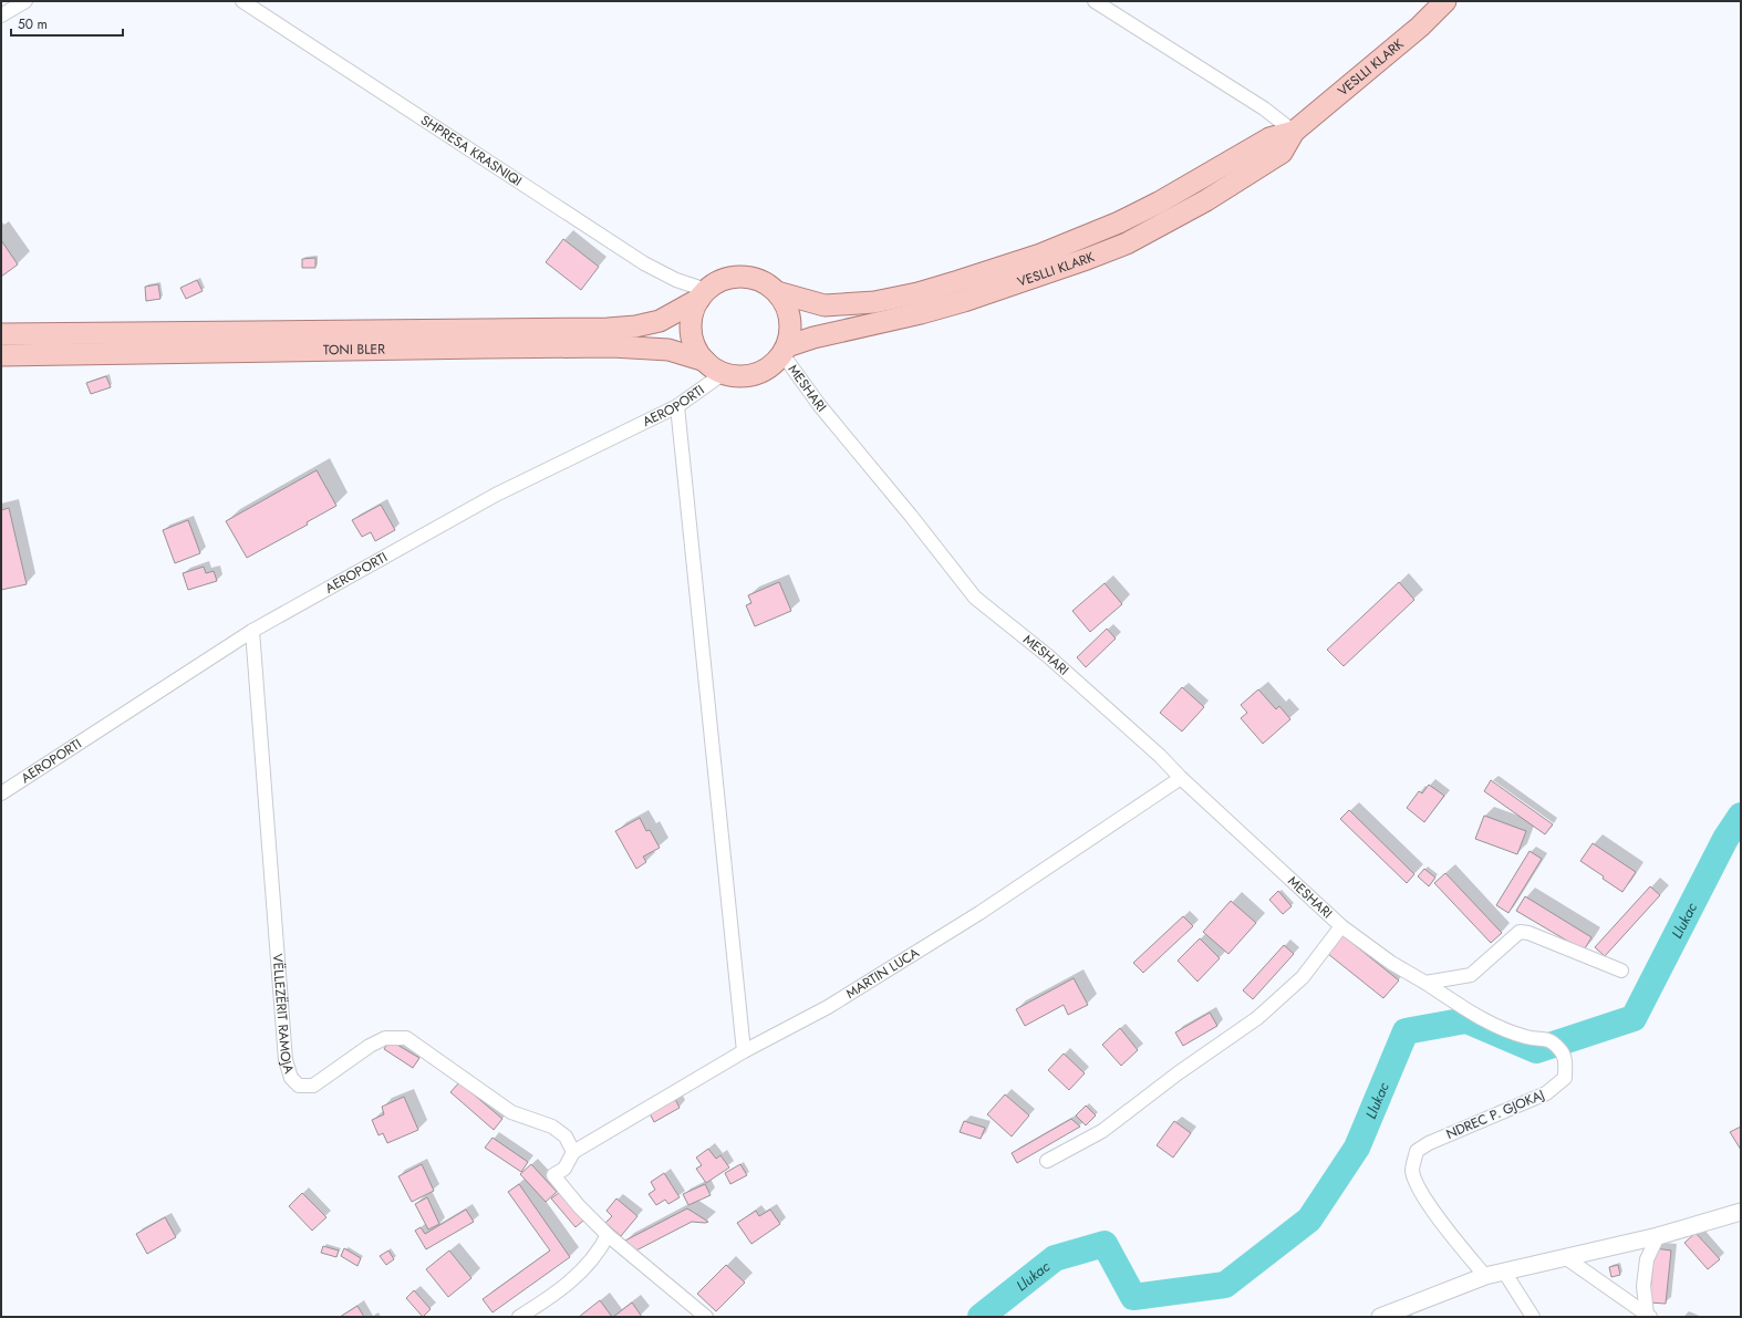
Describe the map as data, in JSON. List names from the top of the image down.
{
  "streets": {
    "main road": ["VESLLI KLARK", "TONI BLER"],
    "street": [
      "SHPRESA KRASNIQI",
      "MESHARI",
      "AEROPORTI",
      "MARTIN LUCA",
      "VËLLEZËRIT RAMOJA",
      "NDREC P. GJOKAJ"
    ]
  },
  "crossings": [
    ["VESLLI KLARK", "SHPRESA KRASNIQI"],
    ["VESLLI KLARK", "TONI BLER"],
    ["VESLLI KLARK", "MESHARI"],
    ["VESLLI KLARK", "AEROPORTI"],
    ["SHPRESA KRASNIQI", "TONI BLER"],
    ["SHPRESA KRASNIQI", "MESHARI"],
    ["SHPRESA KRASNIQI", "AEROPORTI"],
    ["TONI BLER", "MESHARI"],
    ["TONI BLER", "AEROPORTI"],
    ["MESHARI", "AEROPORTI"],
    ["MESHARI", "MARTIN LUCA"],
    ["MESHARI", "NDREC P. GJOKAJ"],
    ["AEROPORTI", "VËLLEZËRIT RAMOJA"],
    ["MARTIN LUCA", "VËLLEZËRIT RAMOJA"]
  ],
  "water": ["Llukac"],
  "scale_bar": "50 m"
}
